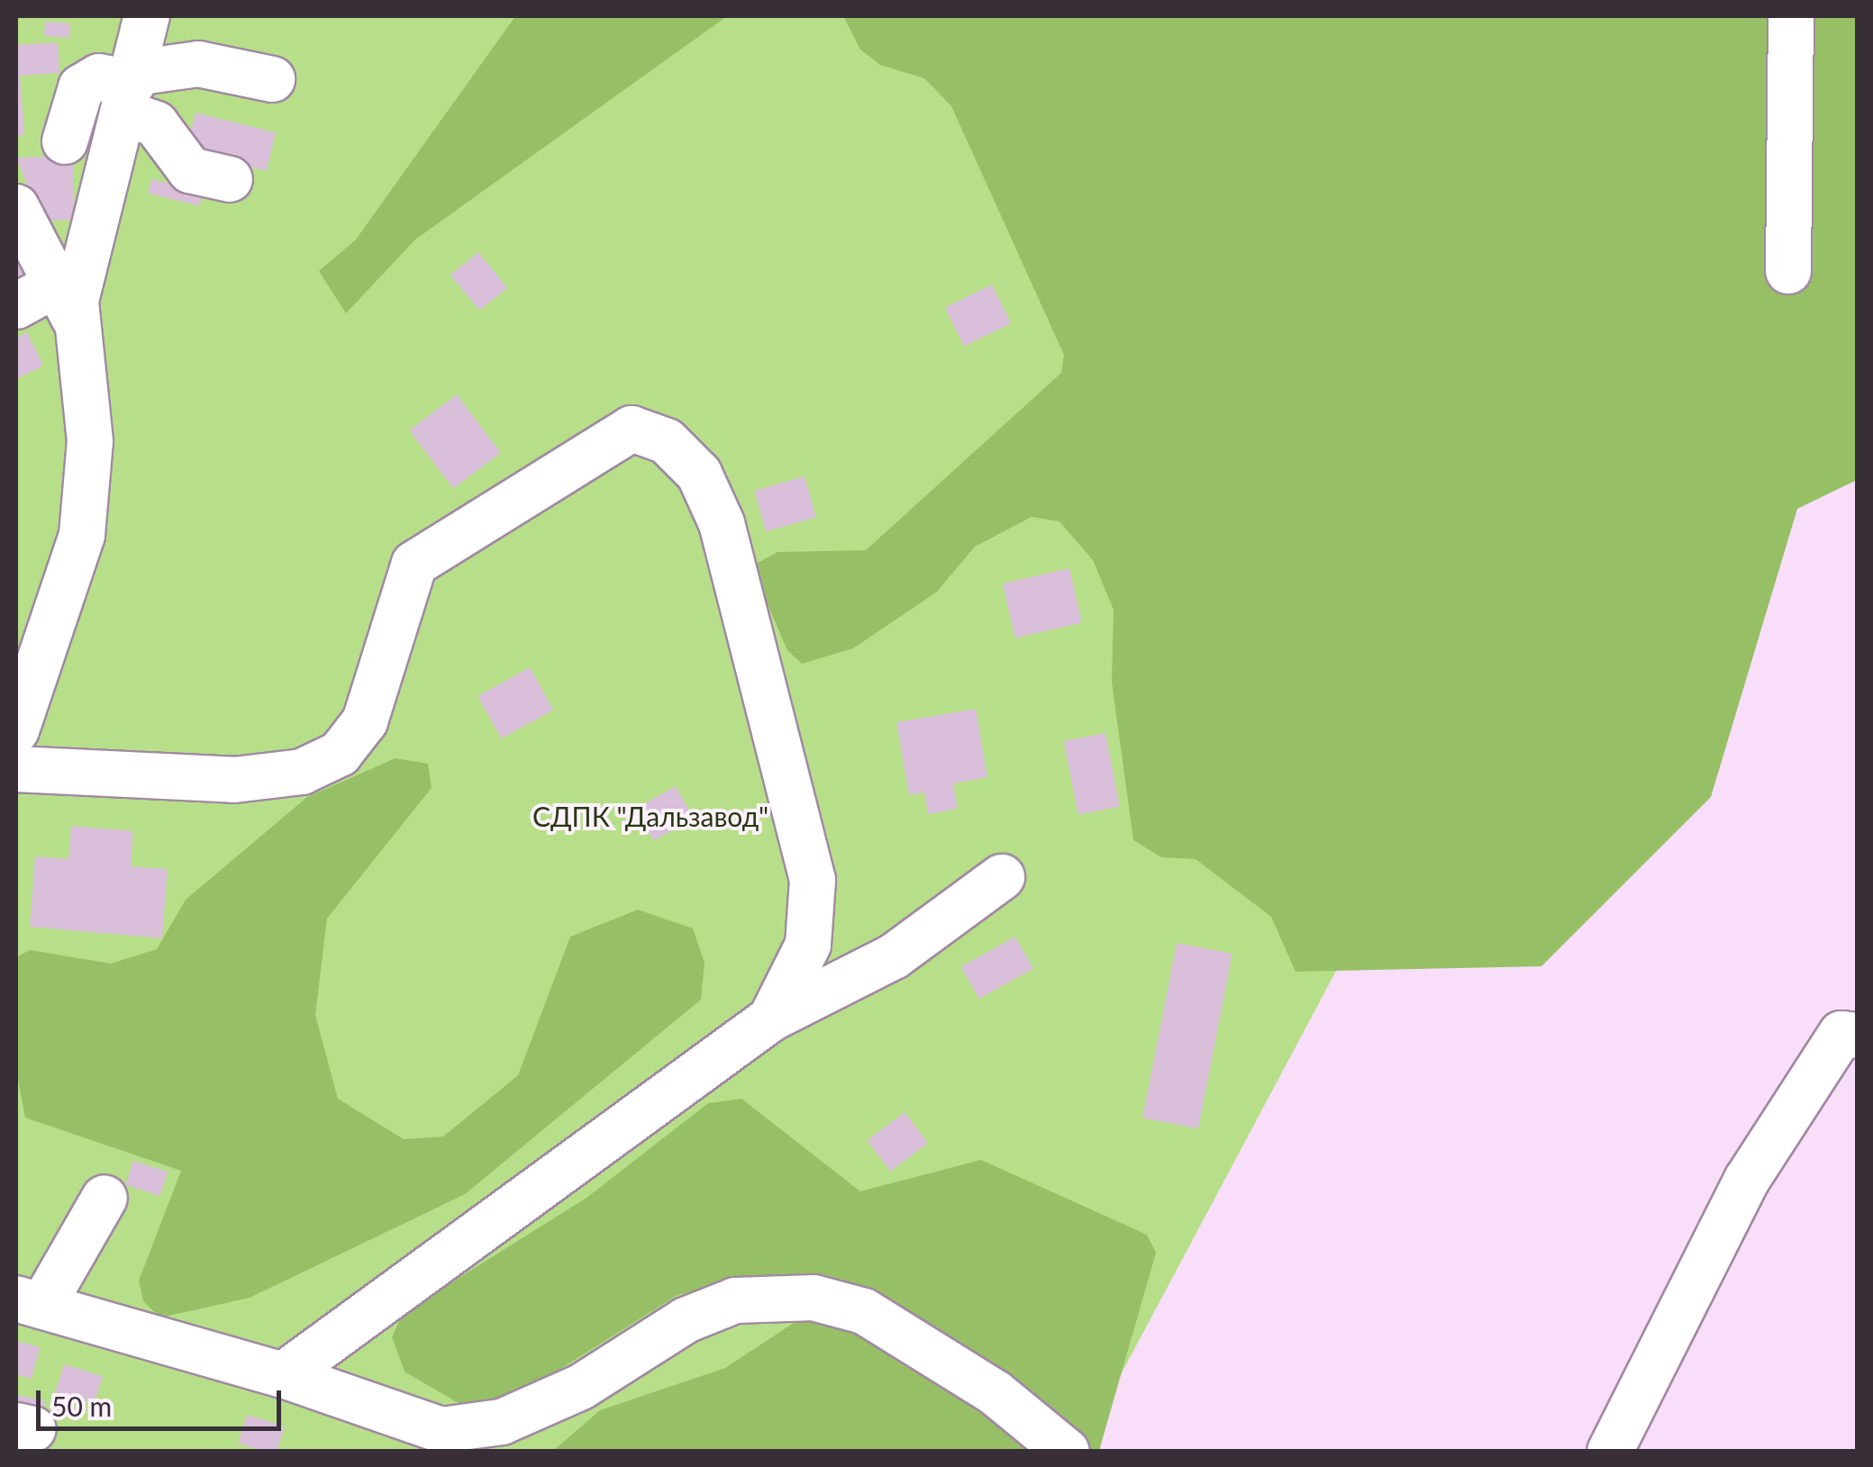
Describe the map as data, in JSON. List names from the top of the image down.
{
  "parks": ["СДПК \"Дальзавод\""],
  "scale_bar": "50 m"
}
